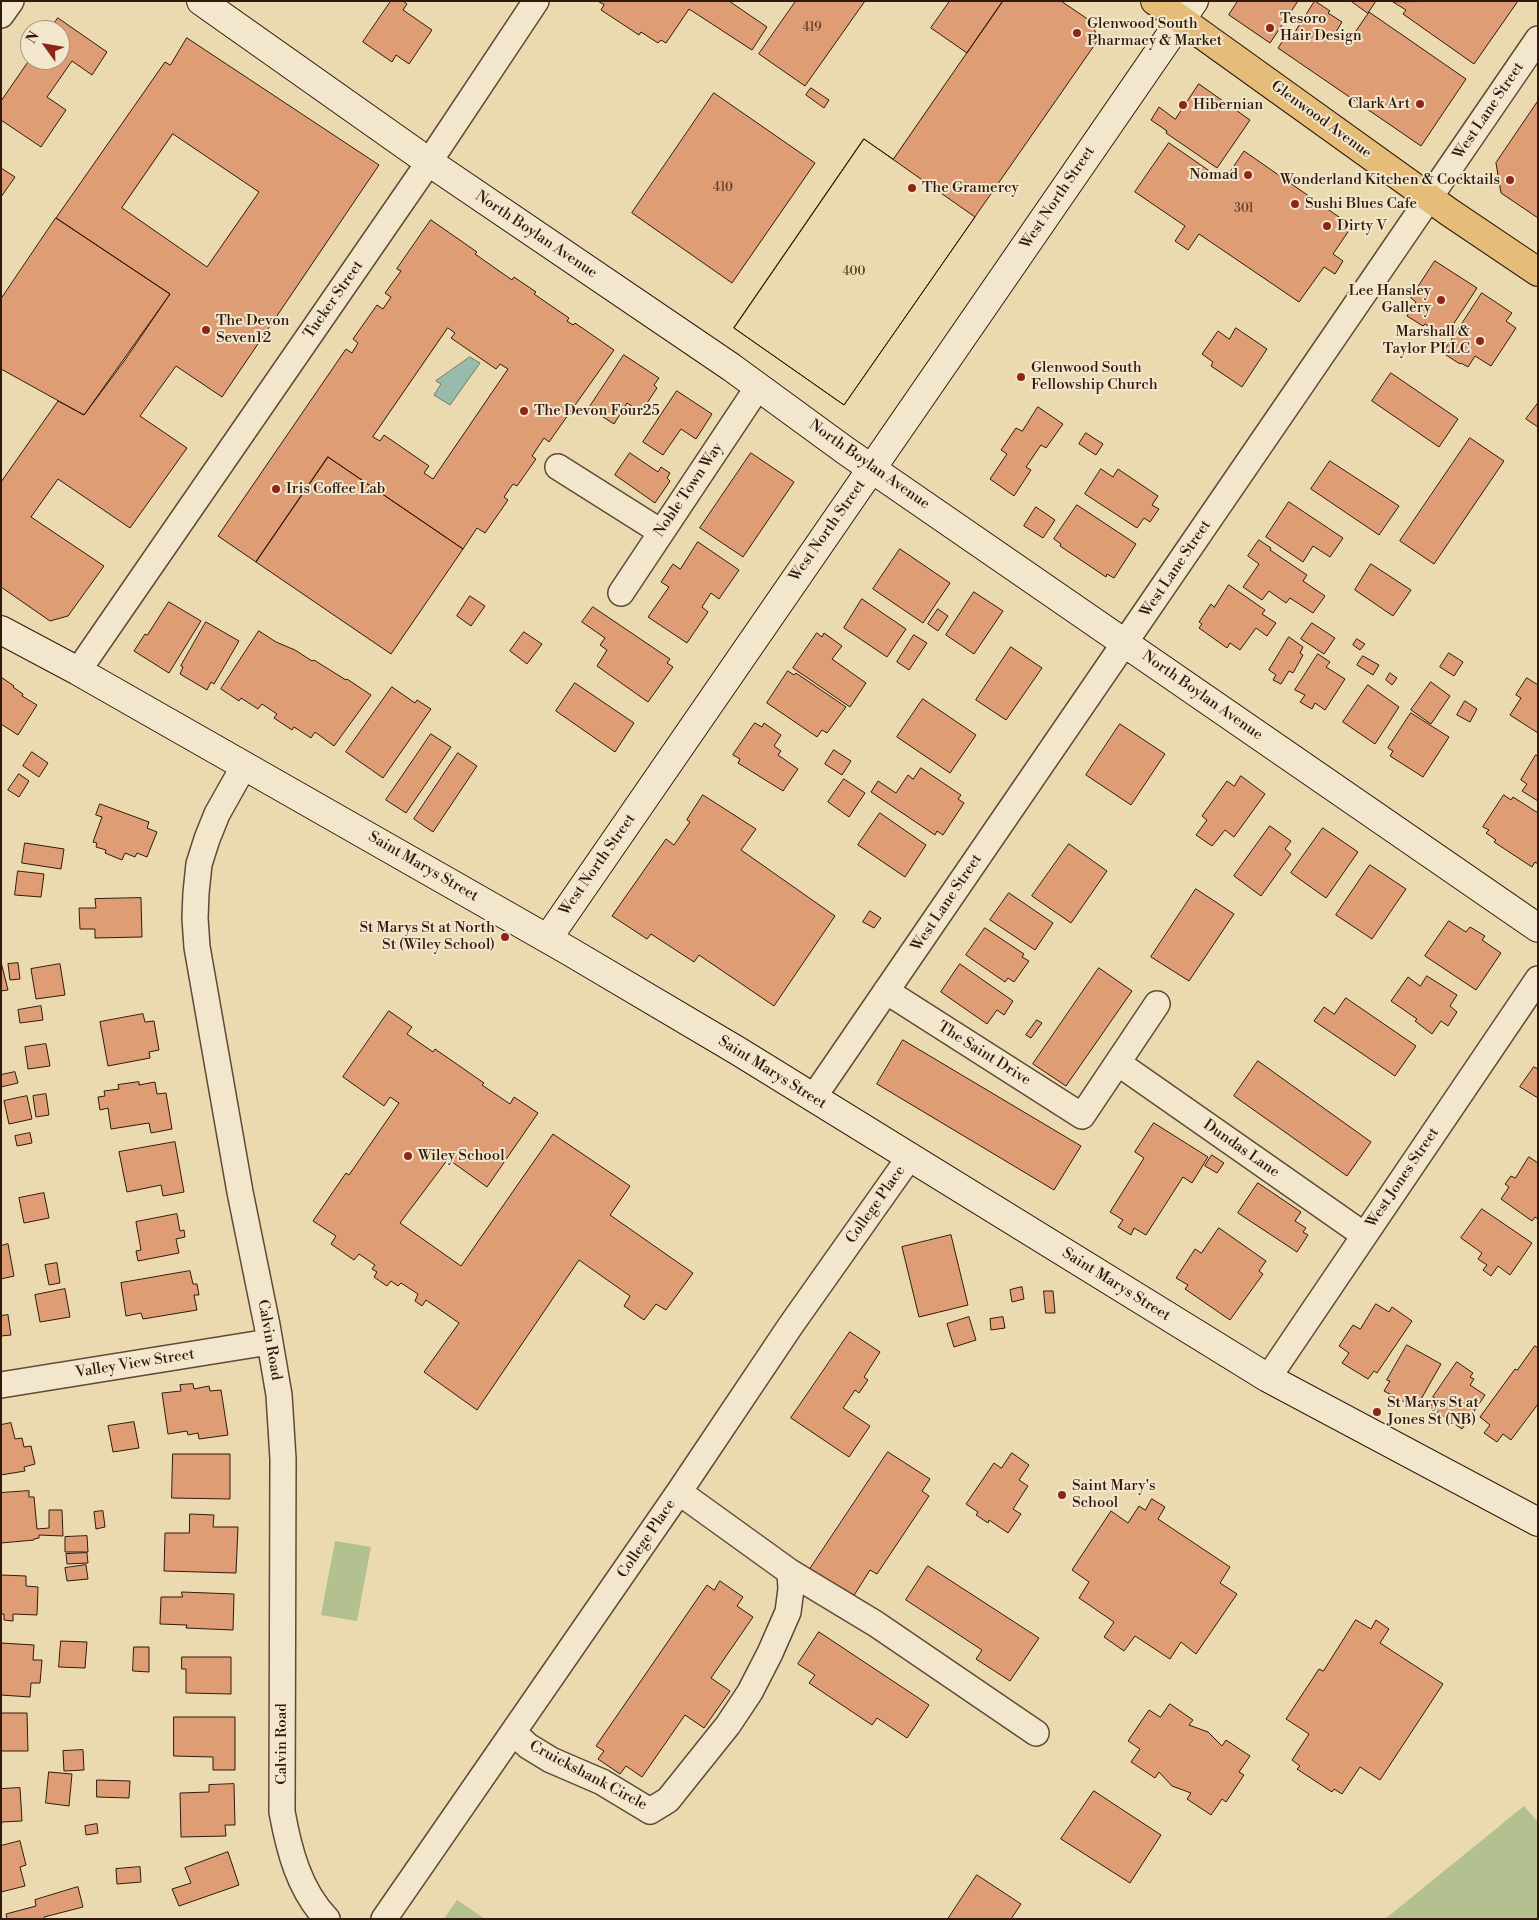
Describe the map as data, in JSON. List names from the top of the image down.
{
  "streets": {
    "main road": ["Glenwood Avenue"],
    "street": [
      "West Lane Street",
      "West North Street",
      "North Boylan Avenue",
      "Tucker Street",
      "Noble Town Way",
      "Saint Marys Street",
      "The Saint Drive",
      "Dundas Lane",
      "West Jones Street",
      "College Place",
      "Calvin Road",
      "Valley View Street",
      "Cruickshank Circle"
    ]
  },
  "crossings": [
    ["West Lane Street", "Glenwood Avenue"],
    ["West Lane Street", "North Boylan Avenue"],
    ["West Lane Street", "Saint Marys Street"],
    ["West Lane Street", "The Saint Drive"],
    ["Glenwood Avenue", "West North Street"],
    ["West North Street", "North Boylan Avenue"],
    ["West North Street", "Saint Marys Street"],
    ["North Boylan Avenue", "Tucker Street"],
    ["North Boylan Avenue", "Noble Town Way"],
    ["Tucker Street", "Saint Marys Street"],
    ["Saint Marys Street", "West Jones Street"],
    ["Saint Marys Street", "College Place"],
    ["Saint Marys Street", "Calvin Road"],
    ["The Saint Drive", "Dundas Lane"],
    ["Dundas Lane", "West Jones Street"],
    ["College Place", "Cruickshank Circle"],
    ["Calvin Road", "Valley View Street"]
  ],
  "places": [
    "Tesoro Hair Design",
    "Glenwood South Pharmacy & Market",
    "Clark Art",
    "Hibernian",
    "Nomad",
    "Wonderland Kitchen & Cocktails",
    "The Gramercy",
    "Sushi Blues Cafe",
    "Dirty V",
    "Lee Hansley Gallery",
    "The Devon Seven12",
    "Marshall & Taylor PLLC",
    "Glenwood South Fellowship Church",
    "The Devon Four25",
    "Iris Coffee Lab",
    "St Marys St at North St (Wiley School)",
    "Wiley School",
    "St Marys St at Jones St (NB)",
    "Saint Mary's School"
  ],
  "house_numbers": [
    "419",
    "410",
    "301",
    "400"
  ],
  "north": "top left"
}
